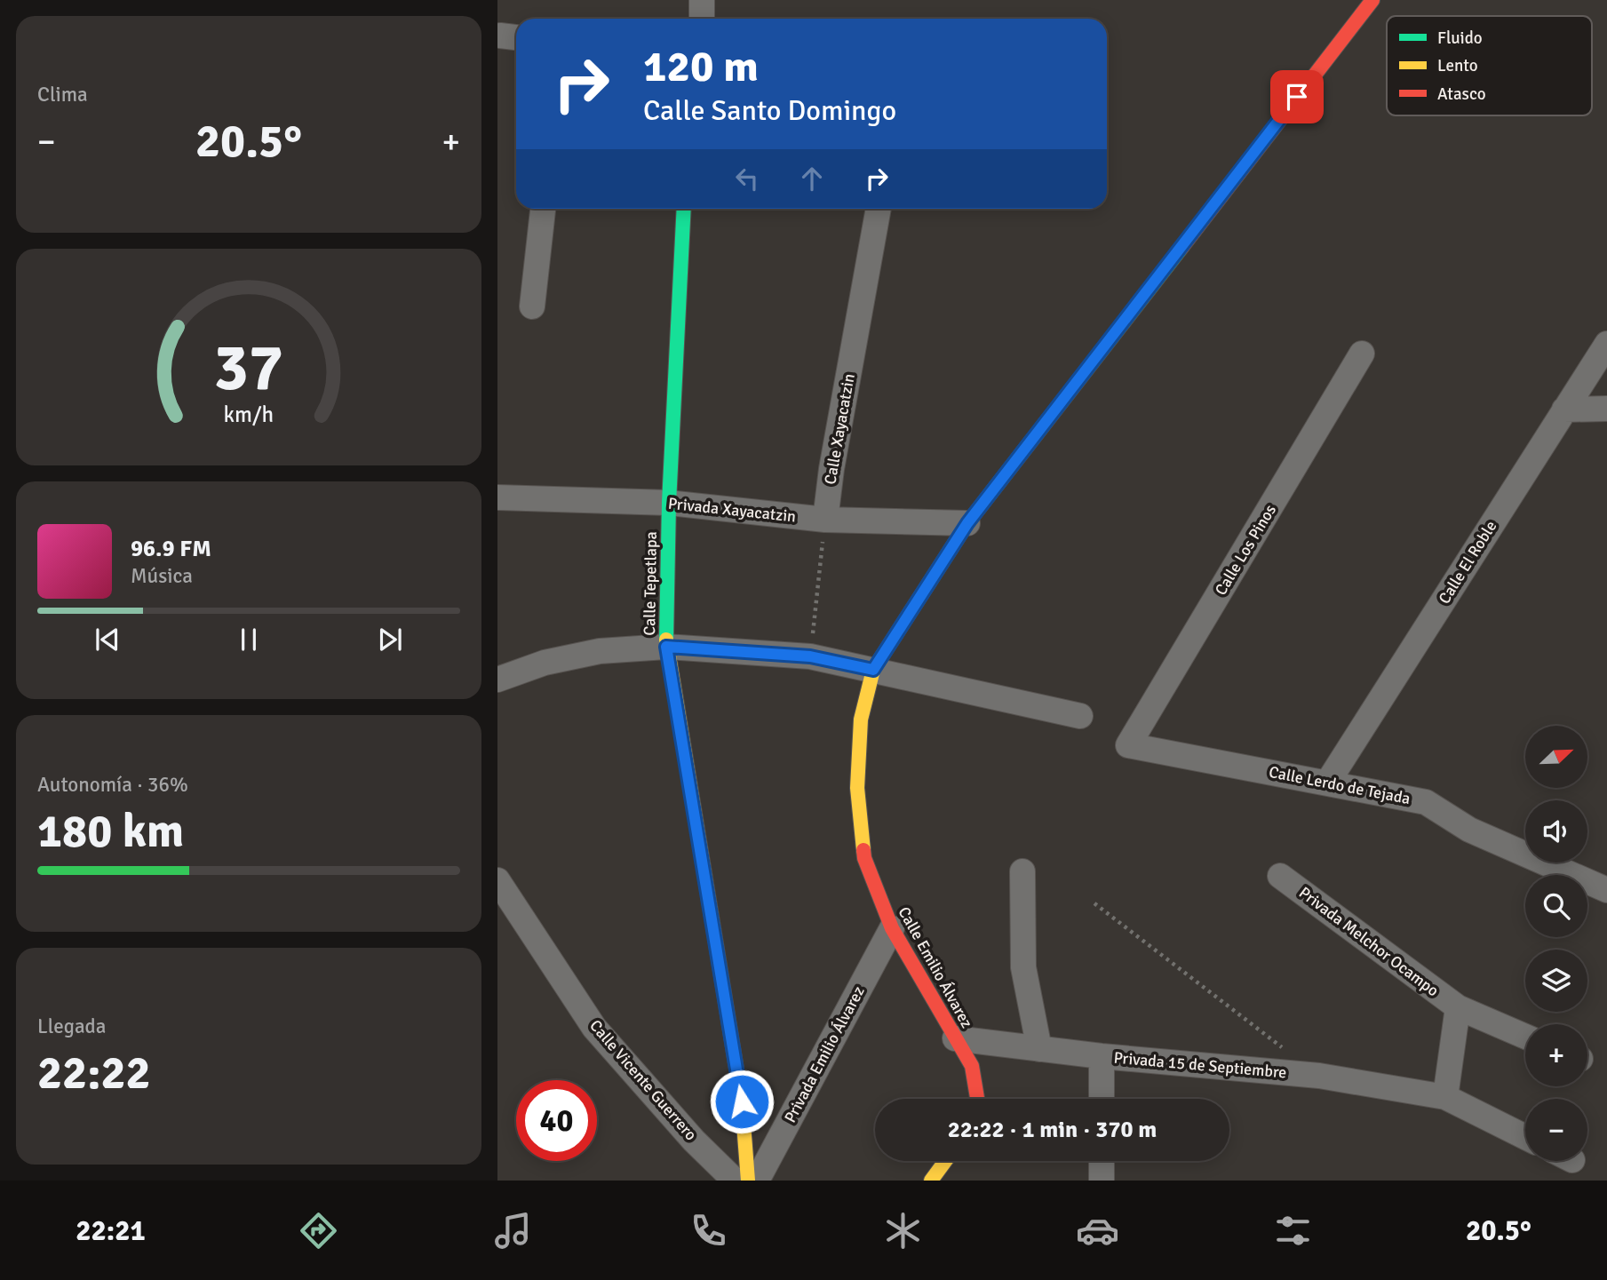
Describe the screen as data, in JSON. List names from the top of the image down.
{
  "streets": {
    "street": [
      "Calle Xayacatzin",
      "Privada Xayacatzin",
      "Calle Los Pinos",
      "Calle El Roble",
      "Calle Tepetlapa",
      "Calle Lerdo de Tejada",
      "Privada Melchor Ocampo",
      "Calle Emilio Álvarez",
      "Privada Emilio Álvarez",
      "Privada 15 de Septiembre",
      "Calle Vicente Guerrero"
    ]
  },
  "crossings": [
    ["Calle Xayacatzin", "Privada Xayacatzin"],
    ["Privada Xayacatzin", "Calle Tepetlapa"],
    ["Privada Xayacatzin", "Calle Emilio Álvarez"],
    ["Calle Los Pinos", "Calle Lerdo de Tejada"],
    ["Calle El Roble", "Calle Lerdo de Tejada"],
    ["Calle Emilio Álvarez", "Privada Emilio Álvarez"],
    ["Calle Emilio Álvarez", "Privada 15 de Septiembre"]
  ],
  "legend": ["Fluido", "Lento", "Atasco"],
  "north": "top right",
  "page": {
    "tile": [
      "Clima",
      ["Autonomía · 36%", "180 km"],
      ["Llegada", "22:22"]
    ],
    "turn": ["120 m", "Calle Santo Domingo"],
    "heat": ["−", "20.5°", "+"],
    "song": ["96.9 FM", "Música"],
    "map_buttons": ["+", "−"],
    "limit": "40",
    "trip": "22:22 · 1 min · 370 m",
    "tabs": ["22:21", "20.5°"],
    "gauge": ["37", "km/h"]
  }
}
